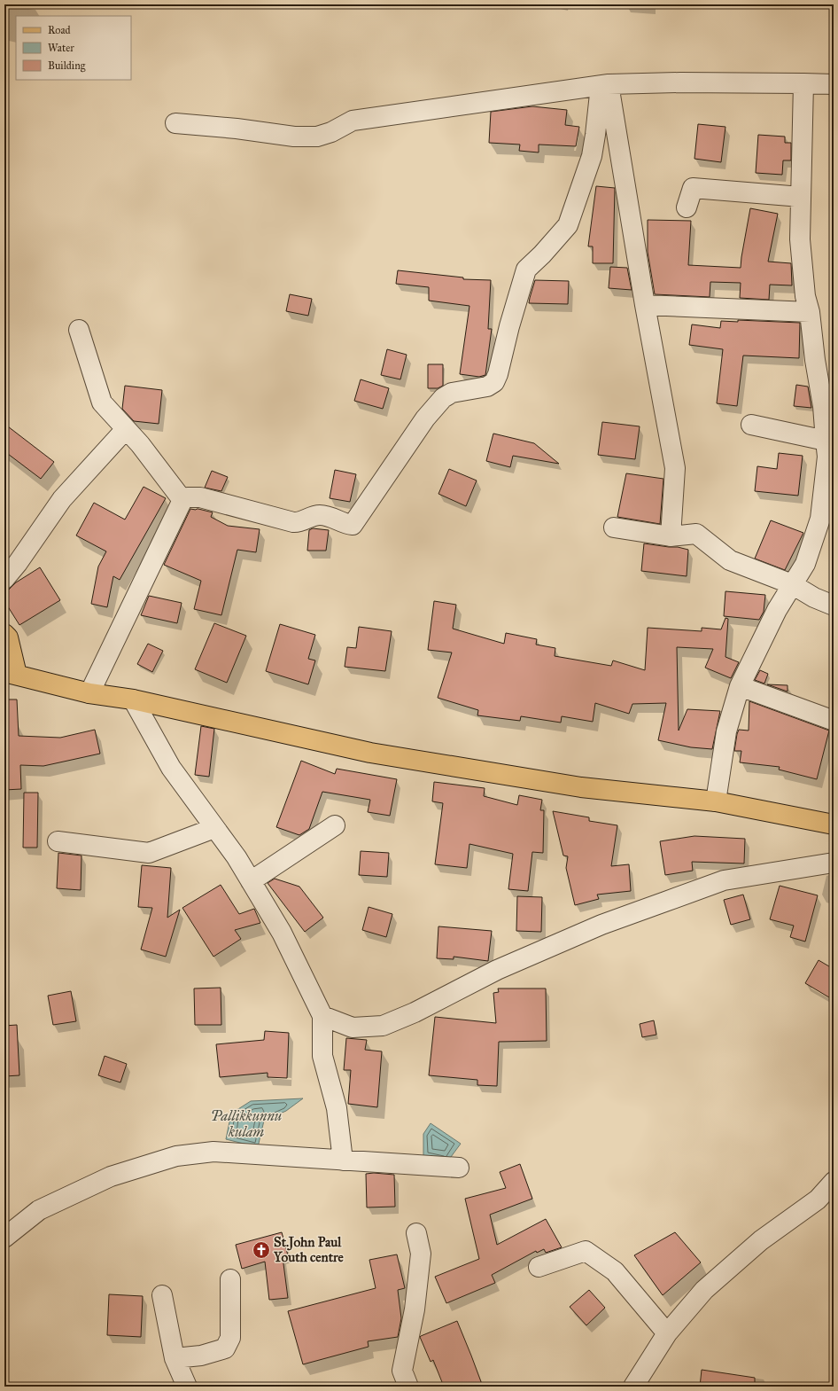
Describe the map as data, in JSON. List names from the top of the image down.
{
  "water": ["Pallikkunnu kulam"],
  "places": {
    "church": ["St.John Paul Youth centre"]
  },
  "legend": ["Road", "Water", "Building"]
}
